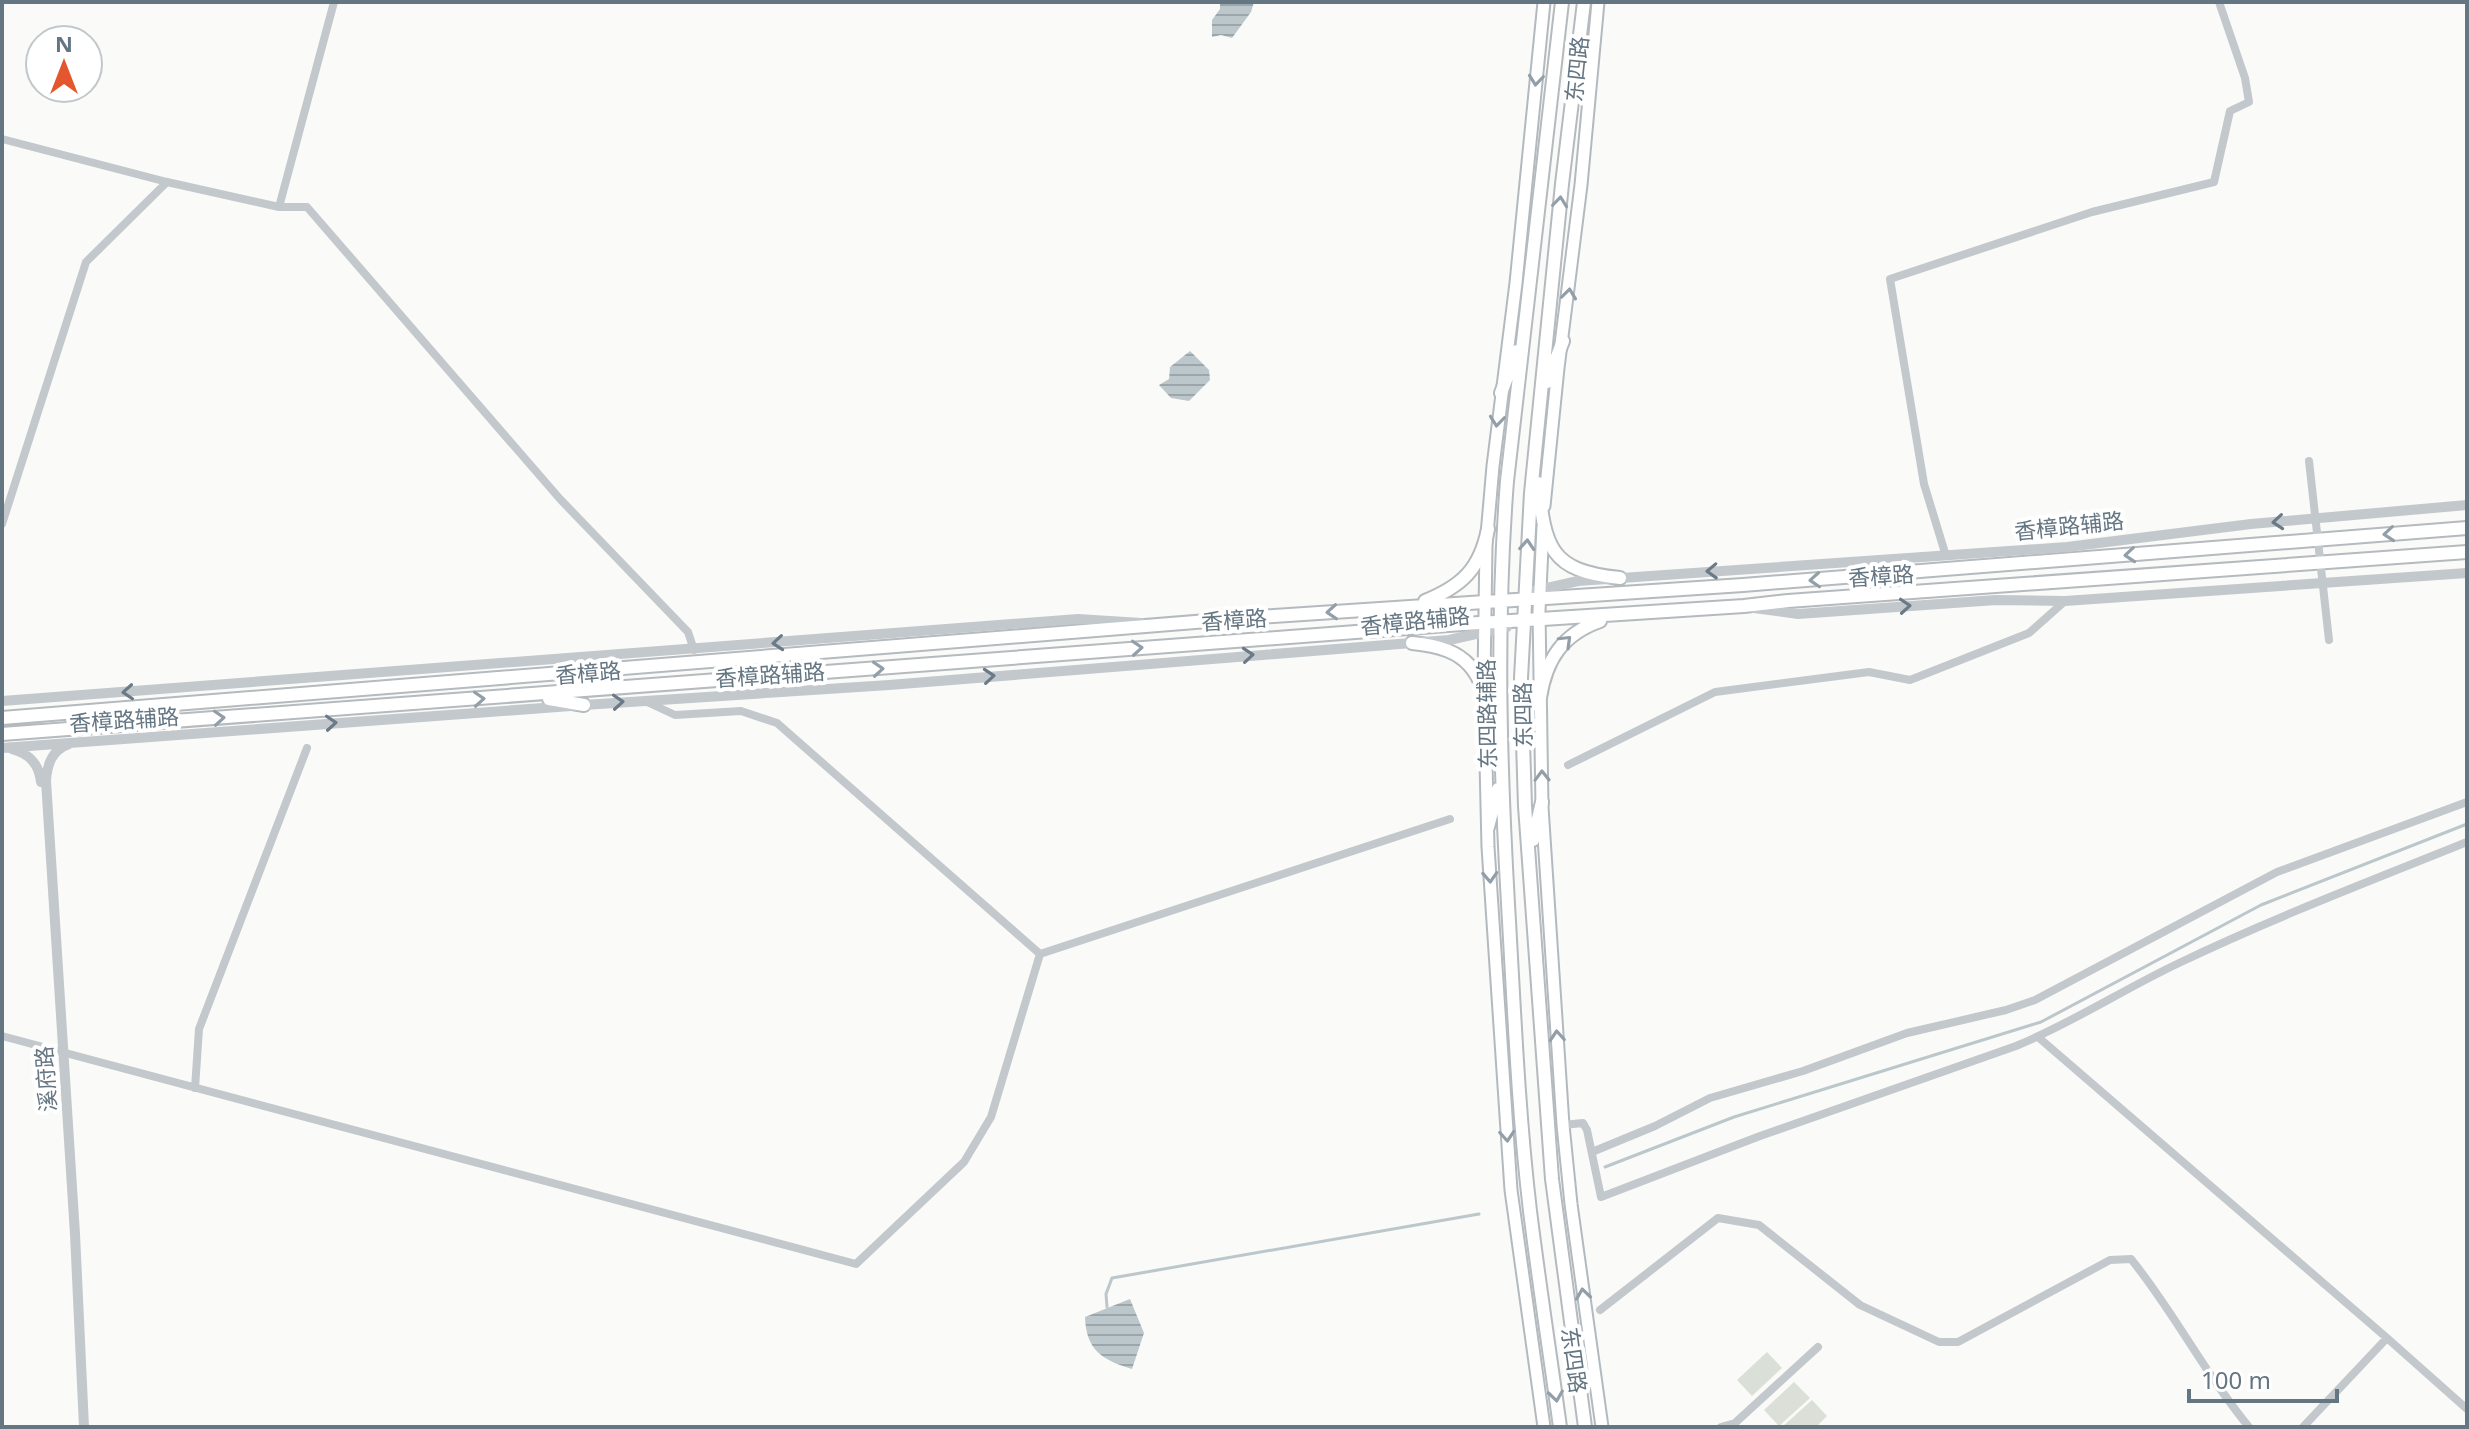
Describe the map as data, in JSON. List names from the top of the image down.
{
  "streets": {
    "main road": ["东四路", "香樟路", "东四路辅路"],
    "street": ["香樟路辅路", "溪府路"]
  },
  "crossings": [
    ["东四路", "香樟路"],
    ["香樟路辅路", "香樟路"],
    ["香樟路辅路", "东四路辅路"],
    ["香樟路辅路", "溪府路"],
    ["香樟路", "东四路辅路"]
  ],
  "scale_bar": "100 m",
  "north": "top"
}
